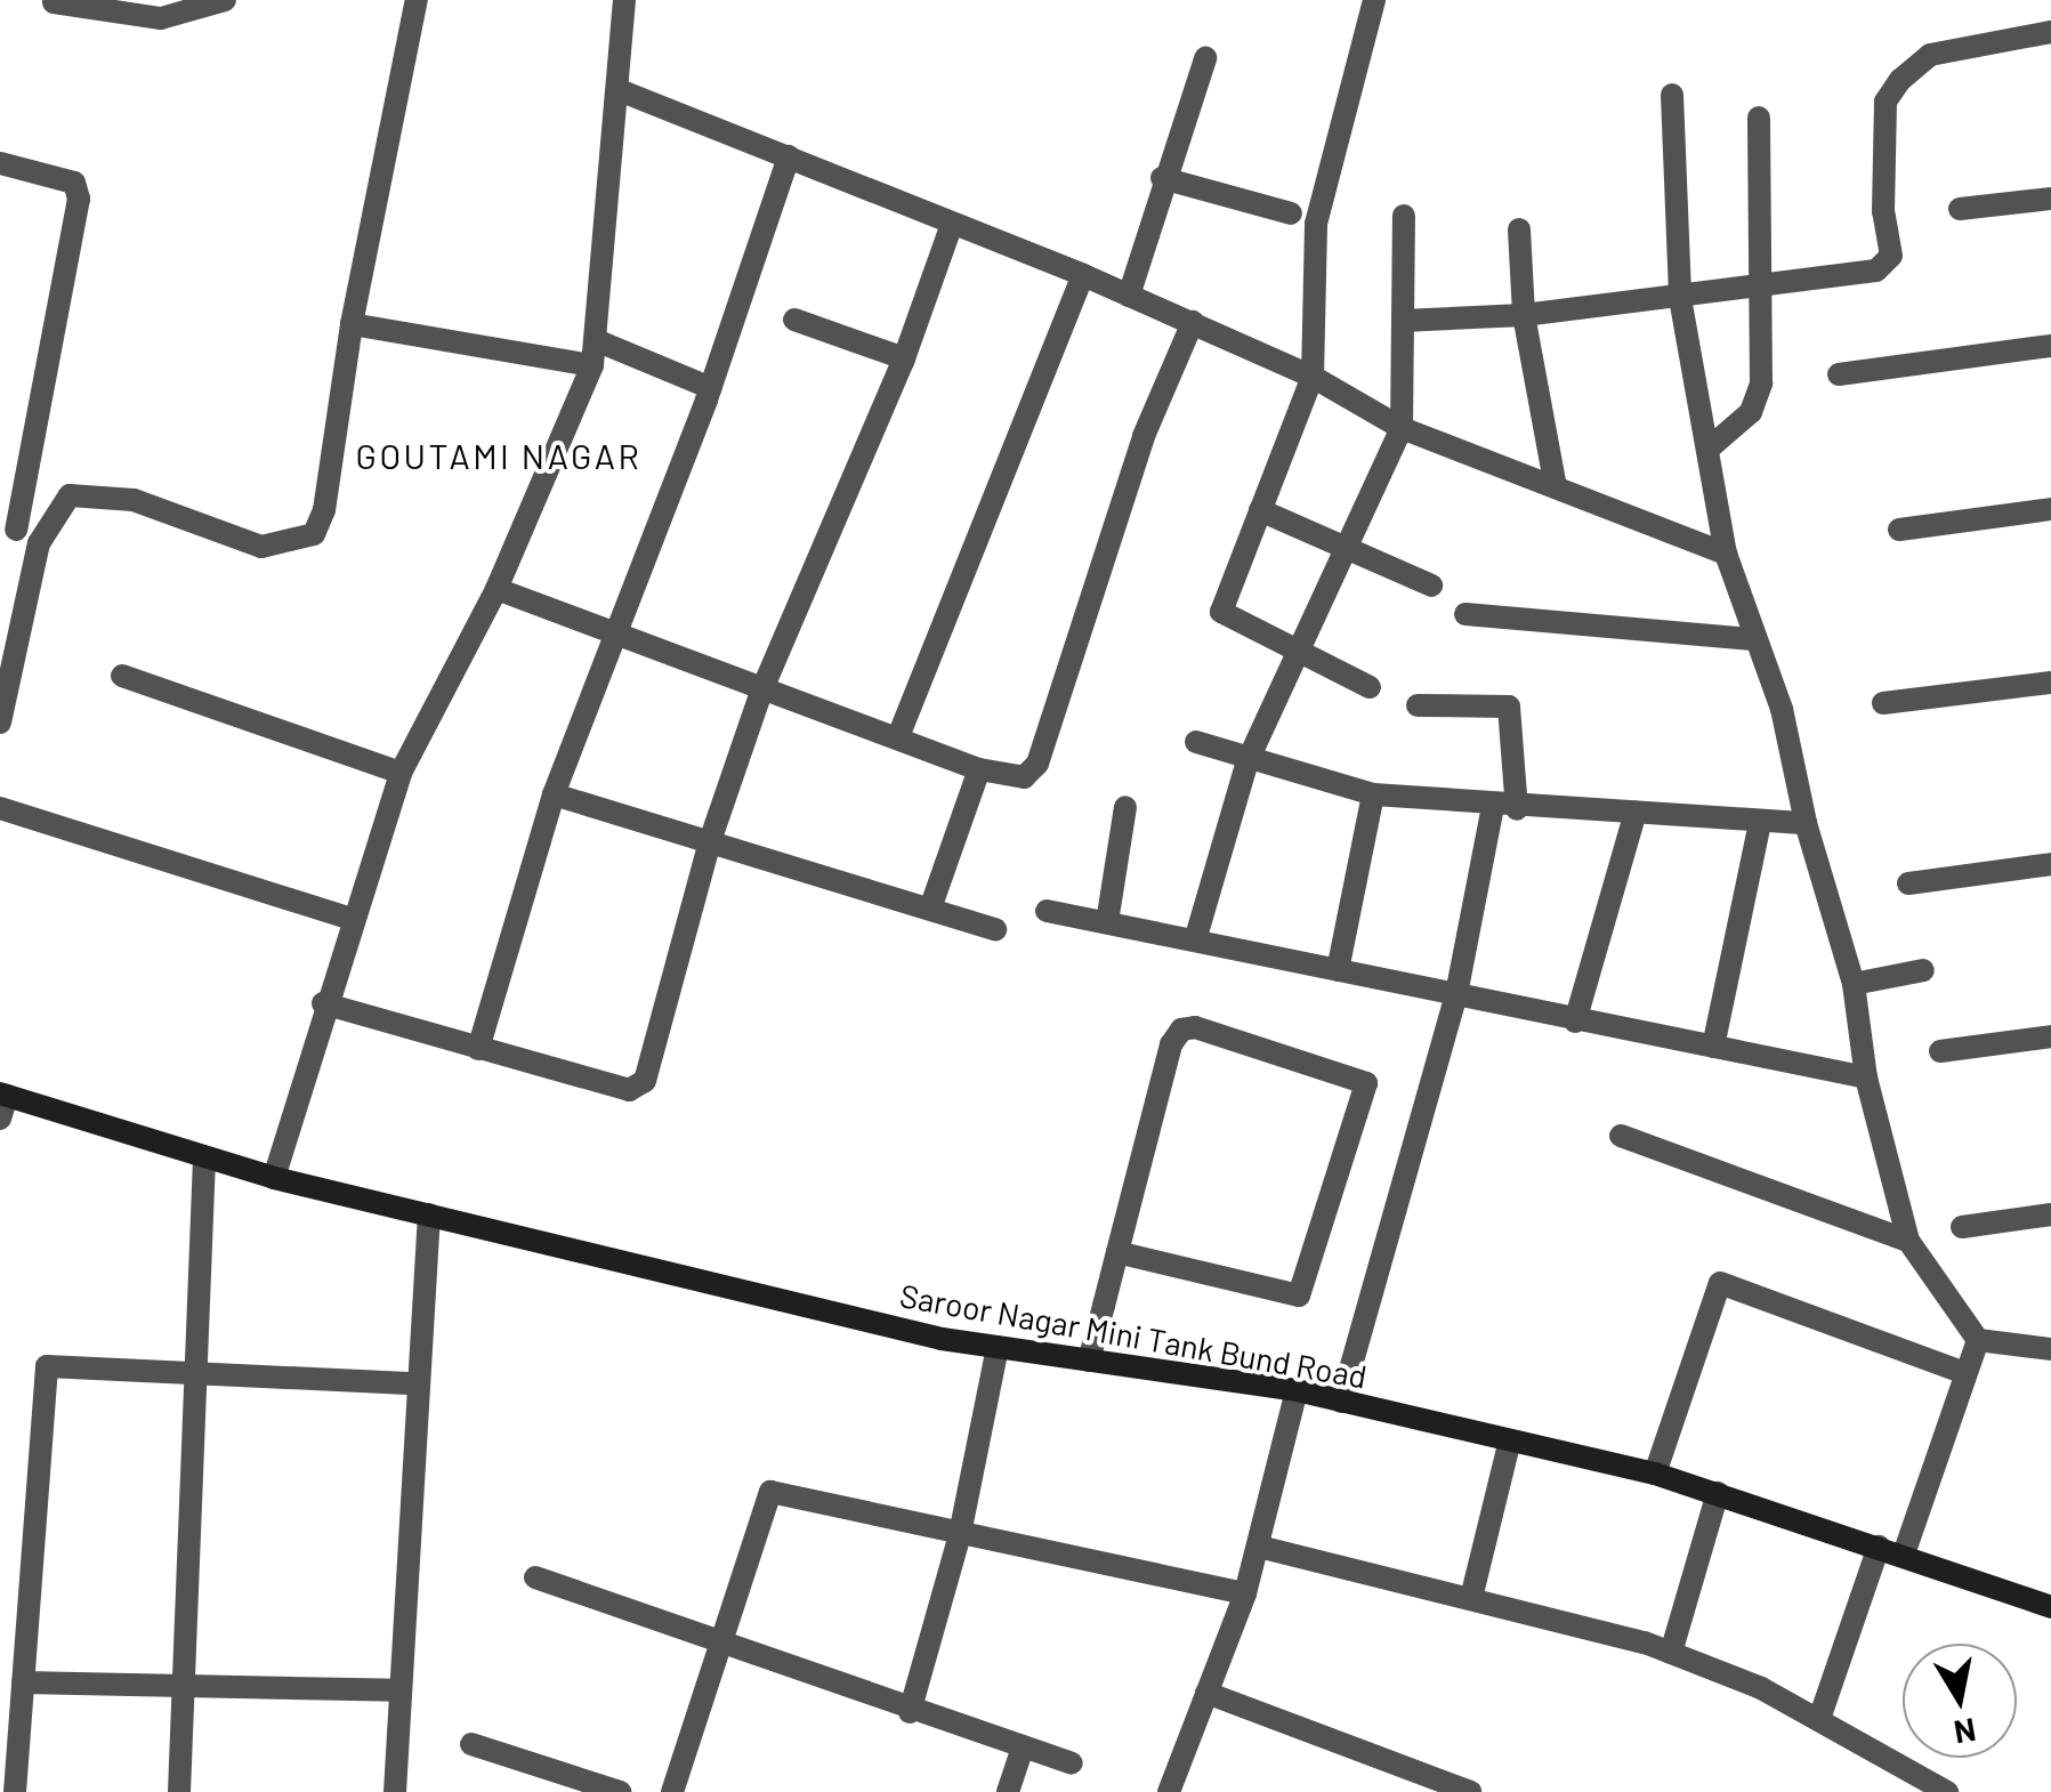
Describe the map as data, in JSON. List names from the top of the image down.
{
  "streets": {
    "main road": ["Saroor Nagar Mini Tank Bund Road"]
  },
  "districts": ["GOUTAMI NAGAR"],
  "north": "bottom"
}
